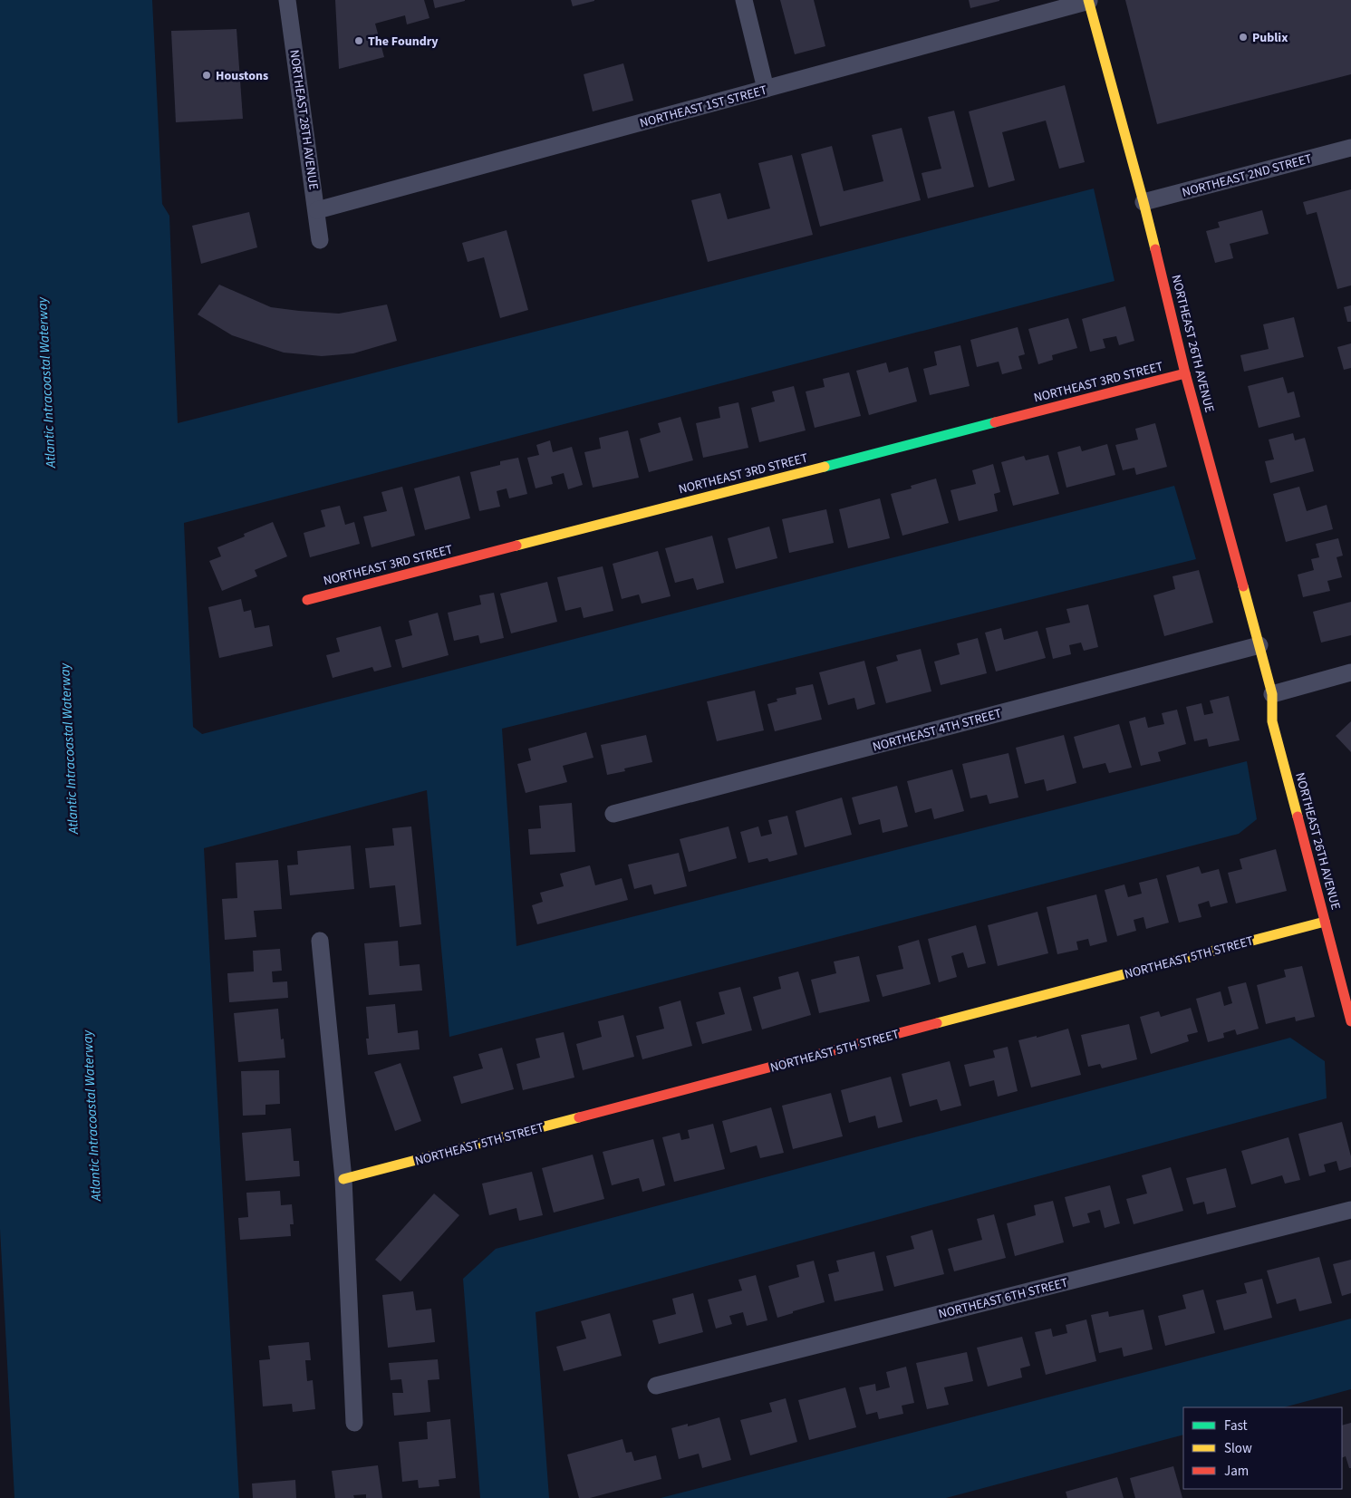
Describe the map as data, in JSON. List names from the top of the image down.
{
  "streets": {
    "street": [
      "NORTHEAST 1ST STREET",
      "NORTHEAST 28TH AVENUE",
      "NORTHEAST 2ND STREET",
      "NORTHEAST 26TH AVENUE",
      "NORTHEAST 3RD STREET",
      "NORTHEAST 4TH STREET",
      "NORTHEAST 5TH STREET",
      "NORTHEAST 6TH STREET"
    ]
  },
  "crossings": [
    ["NORTHEAST 1ST STREET", "NORTHEAST 28TH AVENUE"],
    ["NORTHEAST 1ST STREET", "NORTHEAST 26TH AVENUE"],
    ["NORTHEAST 2ND STREET", "NORTHEAST 26TH AVENUE"],
    ["NORTHEAST 26TH AVENUE", "NORTHEAST 3RD STREET"],
    ["NORTHEAST 26TH AVENUE", "NORTHEAST 4TH STREET"],
    ["NORTHEAST 26TH AVENUE", "NORTHEAST 5TH STREET"]
  ],
  "water": ["Atlantic Intracoastal Waterway"],
  "places": ["Publix", "The Foundry", "Houstons"],
  "legend": ["Fast", "Slow", "Jam"]
}
